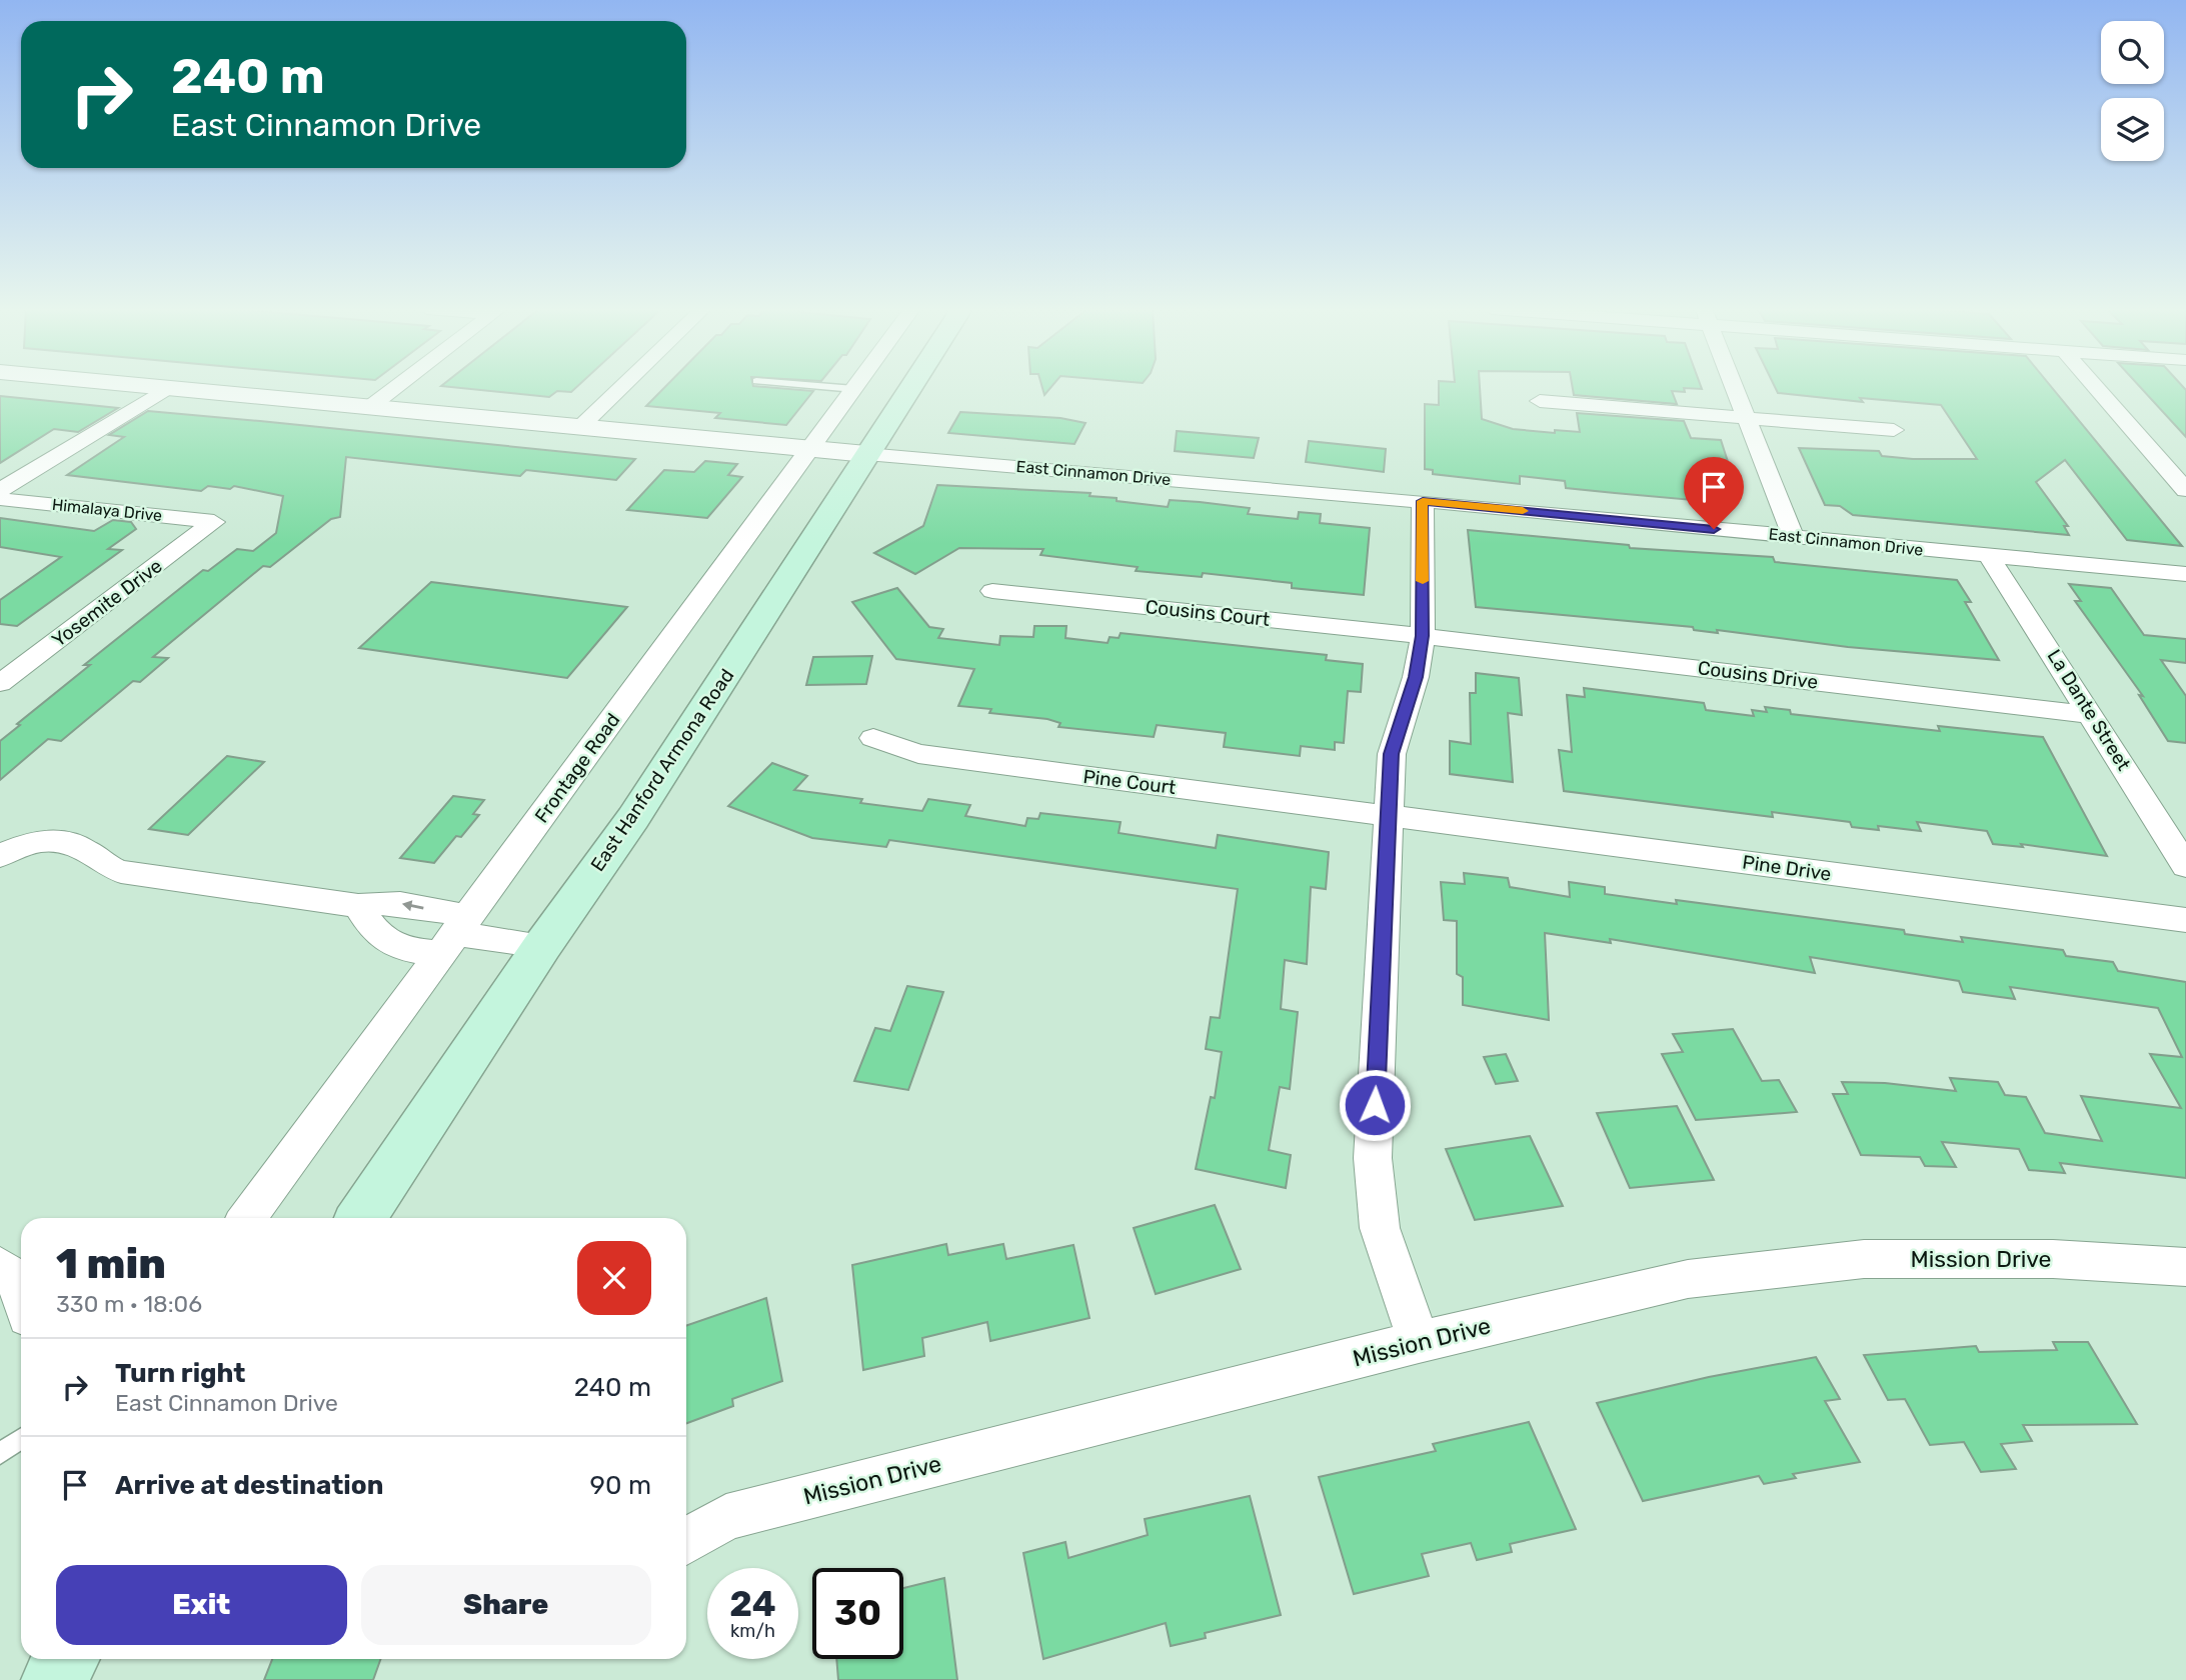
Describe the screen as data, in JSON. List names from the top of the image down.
{
  "streets": {
    "main road": ["East Hanford Armona Road"],
    "street": [
      "East Cinnamon Drive",
      "Himalaya Drive",
      "Yosemite Drive",
      "Cousins Court",
      "Cousins Drive",
      "La Dante Street",
      "Frontage Road",
      "Pine Court",
      "Pine Drive",
      "Mission Drive"
    ]
  },
  "crossings": [
    ["East Cinnamon Drive", "La Dante Street"],
    ["East Cinnamon Drive", "Frontage Road"],
    ["East Cinnamon Drive", "East Hanford Armona Road"],
    ["Himalaya Drive", "Yosemite Drive"],
    ["Cousins Court", "Cousins Drive"],
    ["Cousins Drive", "La Dante Street"],
    ["Pine Court", "Pine Drive"]
  ],
  "page": {
    "turn": ["240 m", "East Cinnamon Drive"],
    "heading": ["1 min", "330 m · 18:06"],
    "list": [
      {
        "name": "Turn right",
        "note": "East Cinnamon Drive",
        "value": "240 m"
      },
      {
        "name": "Arrive at destination",
        "value": "90 m"
      }
    ],
    "buttons": ["Exit", "Share"],
    "speed": "24 km/h",
    "limit": "30"
  }
}
